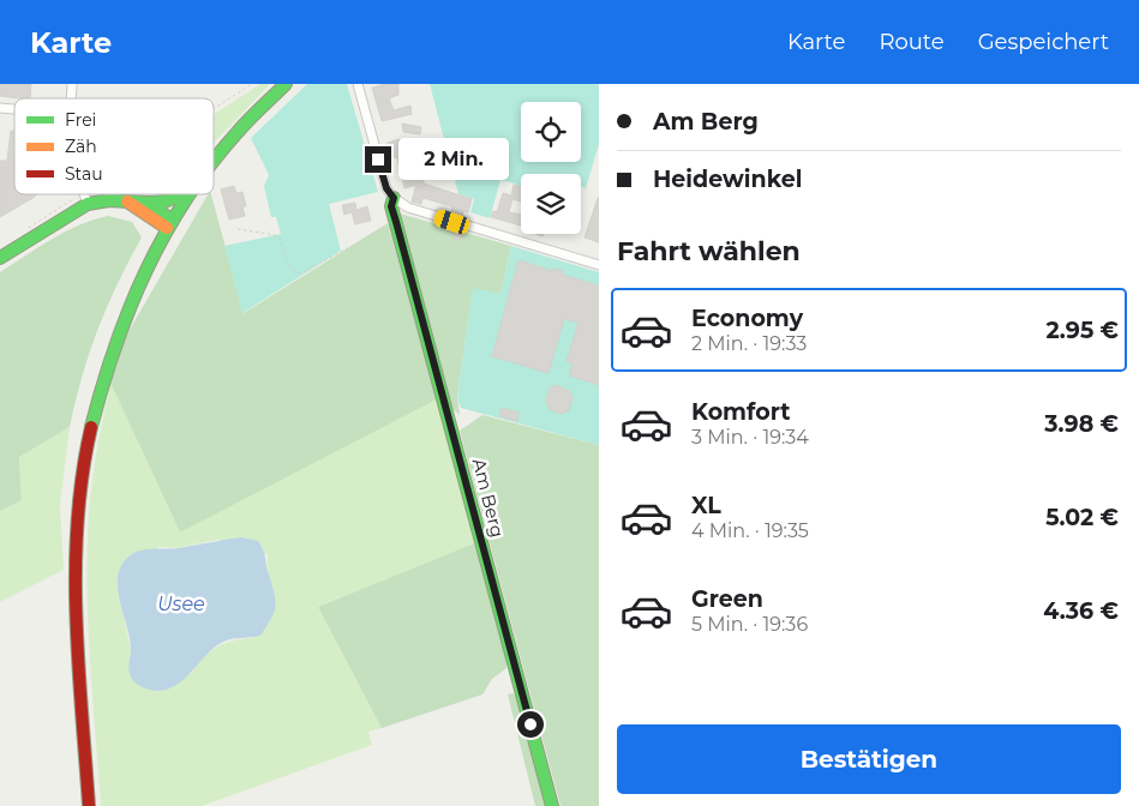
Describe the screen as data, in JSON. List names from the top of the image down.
{
  "streets": {
    "main road": ["Am Berg"]
  },
  "water": ["Usee"],
  "legend": ["Frei", "Zäh", "Stau"],
  "page": {
    "header": "Karte",
    "nav": ["Karte", "Route", "Gespeichert"],
    "banner": ["Am Berg", "Heidewinkel"],
    "bubble": "2 Min.",
    "heading": "Fahrt wählen",
    "list": [
      {
        "name": "Economy",
        "note": "2 Min. · 19:33",
        "value": "2.95 €"
      },
      {
        "name": "Komfort",
        "note": "3 Min. · 19:34",
        "value": "3.98 €"
      },
      {
        "name": "XL",
        "note": "4 Min. · 19:35",
        "value": "5.02 €"
      },
      {
        "name": "Green",
        "note": "5 Min. · 19:36",
        "value": "4.36 €"
      }
    ],
    "buttons": "Bestätigen"
  }
}
